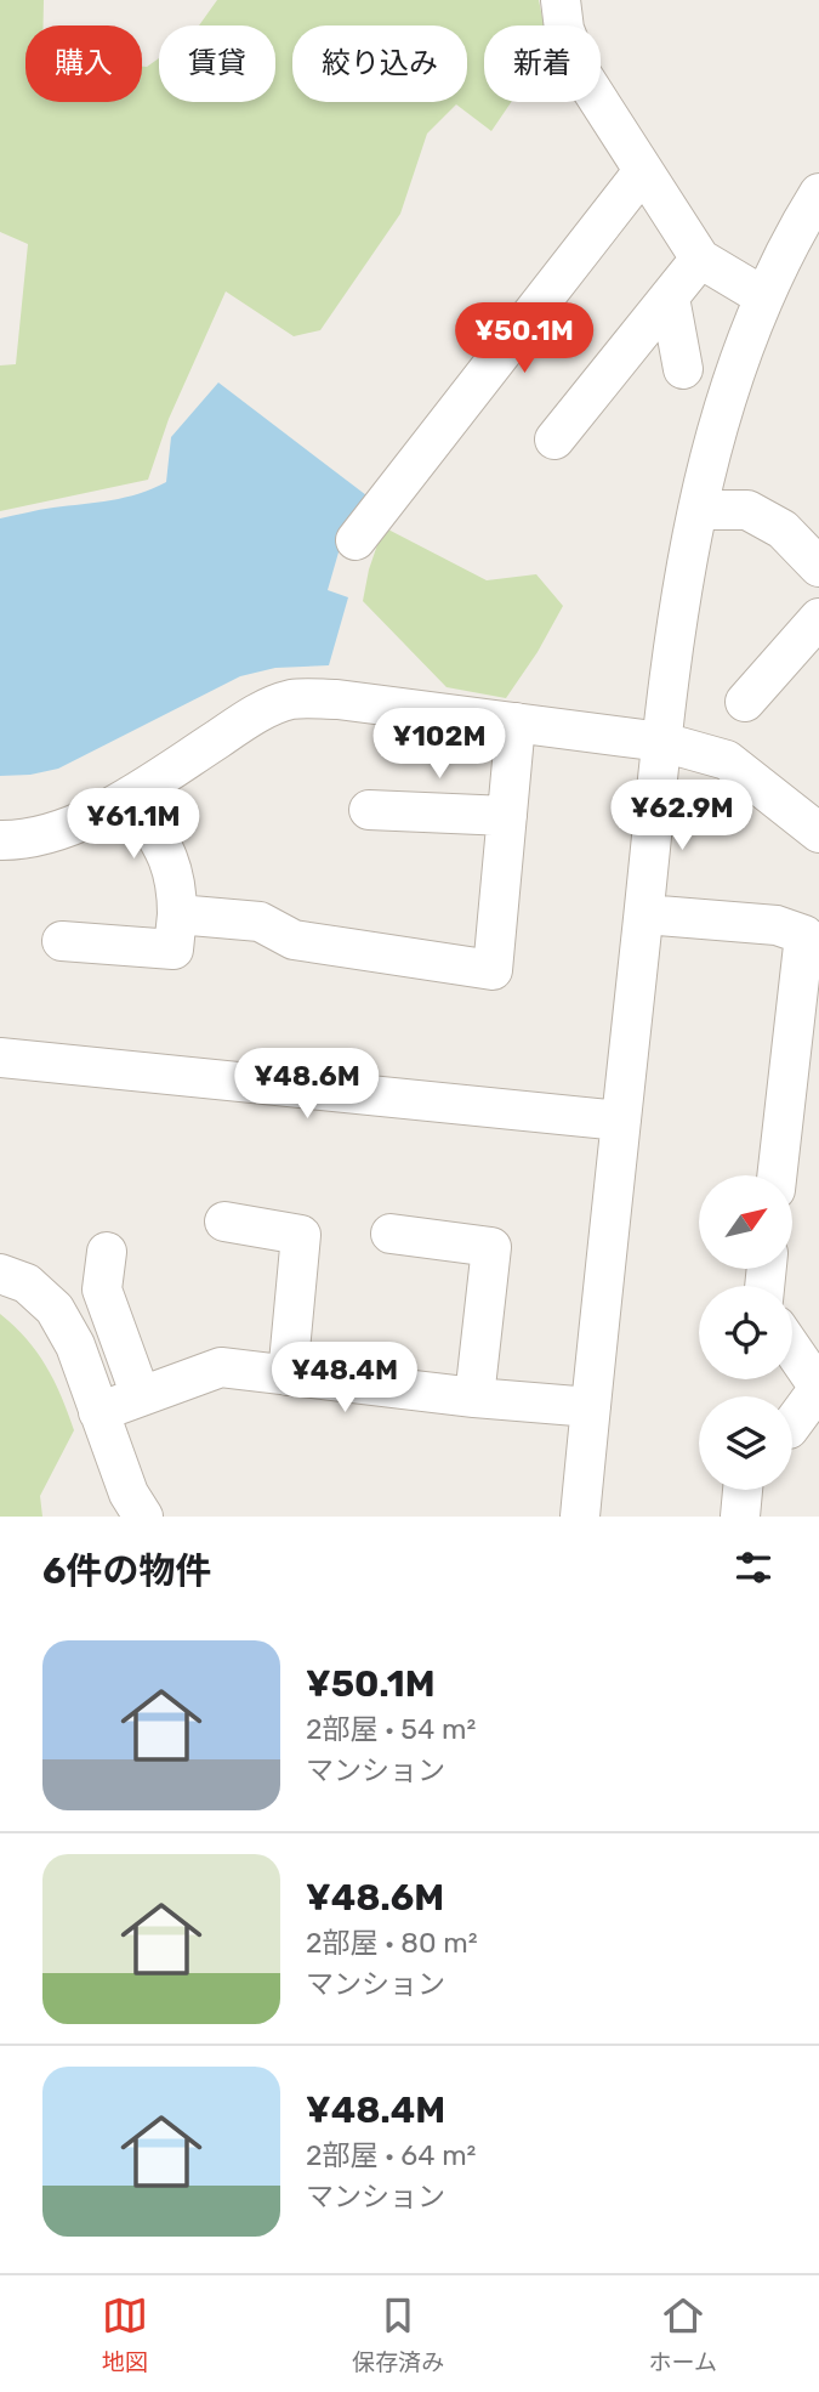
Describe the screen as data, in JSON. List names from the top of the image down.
{
  "north": "top right",
  "page": {
    "chip": [
      "購入",
      "賃貸",
      "絞り込み",
      "新着"
    ],
    "price": [
      "¥50.1M",
      "¥102M",
      "¥62.9M",
      "¥61.1M",
      "¥48.6M",
      "¥48.4M"
    ],
    "heading": "6件の物件",
    "list": [
      {
        "name": "¥50.1M",
        "note": "2部屋 · 54 m² · マンション"
      },
      {
        "name": "¥48.6M",
        "note": "2部屋 · 80 m² · マンション"
      },
      {
        "name": "¥48.4M",
        "note": "2部屋 · 64 m² · マンション"
      }
    ],
    "tabs": ["地図", "保存済み", "ホーム"]
  }
}
